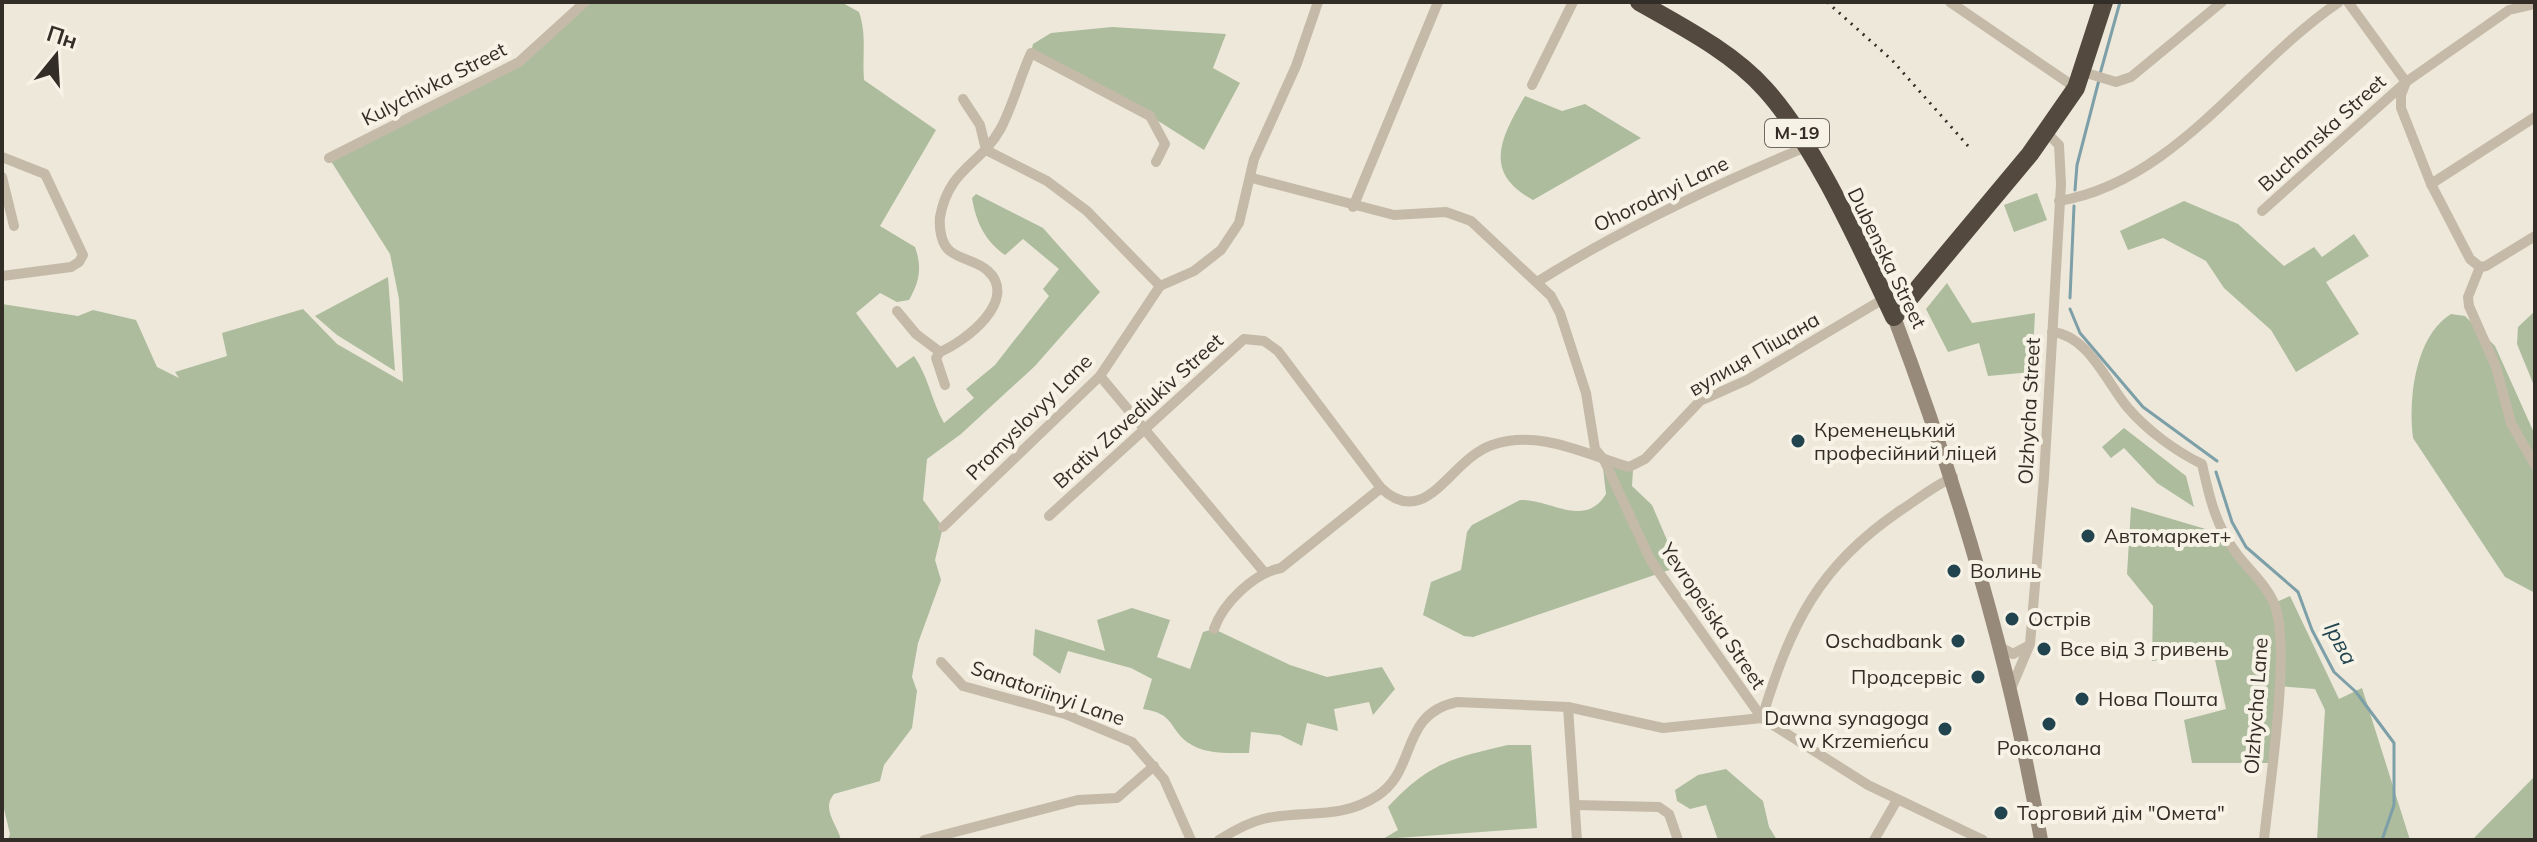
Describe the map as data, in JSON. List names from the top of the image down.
{
  "streets": {
    "highway": ["М-19", "Dubenska Street"],
    "street": [
      "Kulychivka Street",
      "Buchanska Street",
      "Ohorodnyi Lane",
      "вулиця Піщана",
      "Brativ Zavediukiv Street",
      "Olzhycha Street",
      "Promyslovyy Lane",
      "Yevropeiska Street",
      "Sanatoriinyi Lane",
      "Olzhycha Lane"
    ]
  },
  "crossings": [
    ["Ohorodnyi Lane", "Dubenska Street"],
    ["Ohorodnyi Lane", "Yevropeiska Street"],
    ["Dubenska Street", "вулиця Піщана"],
    ["Dubenska Street", "Olzhycha Street"],
    ["вулиця Піщана", "Brativ Zavediukiv Street"],
    ["вулиця Піщана", "Yevropeiska Street"],
    ["Olzhycha Street", "Olzhycha Lane"]
  ],
  "water": ["Ірва"],
  "places": [
    "Кременецький професійний ліцей",
    "Автомаркет+",
    "Волинь",
    "Острів",
    "Oschadbank",
    "Все від 3 гривень",
    "Продсервіс",
    "Нова Пошта",
    "Роксолана",
    "Dawna synagoga w Krzemieńcu",
    "Торговий дім \"Омета\""
  ],
  "north": "top"
}
